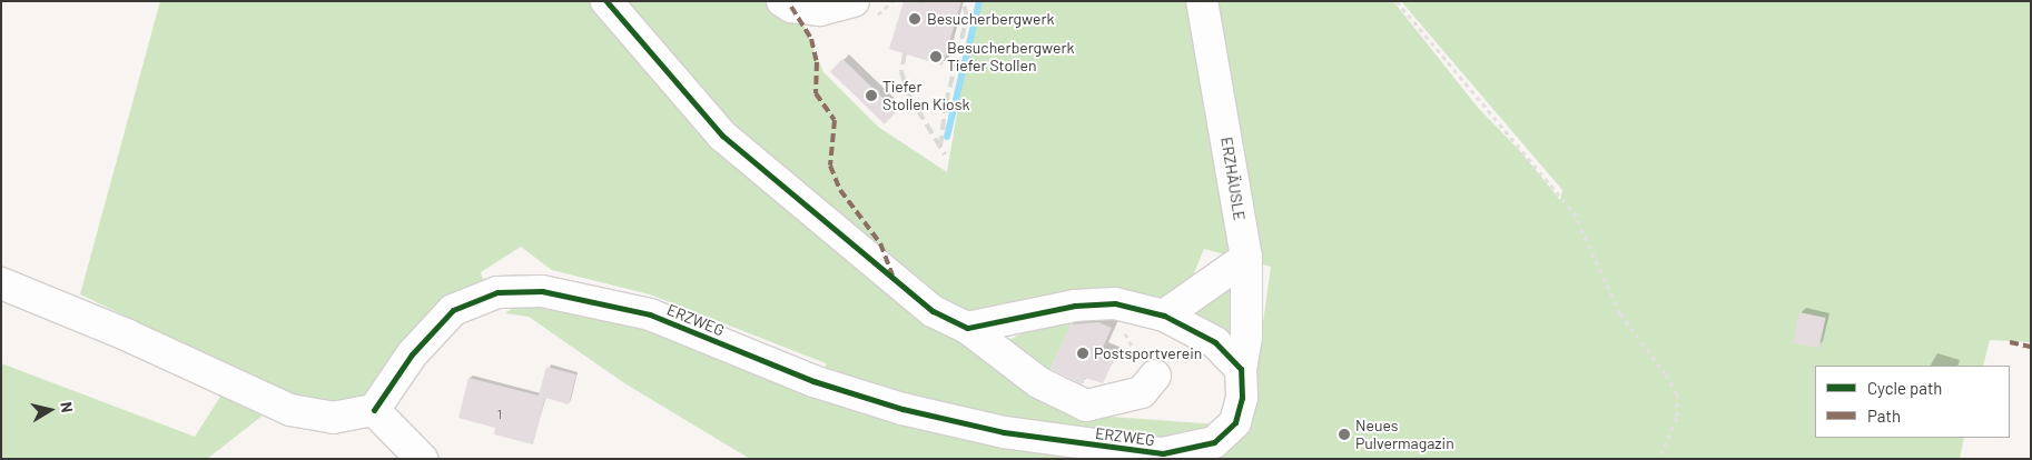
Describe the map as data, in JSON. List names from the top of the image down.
{
  "streets": {
    "street": ["ERZHÄUSLE", "ERZWEG"]
  },
  "crossings": [
    ["ERZHÄUSLE", "ERZWEG"]
  ],
  "places": [
    "Besucherbergwerk",
    "Besucherbergwerk Tiefer Stollen",
    "Tiefer Stollen Kiosk",
    "Postsportverein",
    "Neues Pulvermagazin"
  ],
  "house_numbers": ["1"],
  "legend": ["Cycle path", "Path"],
  "north": "right"
}
